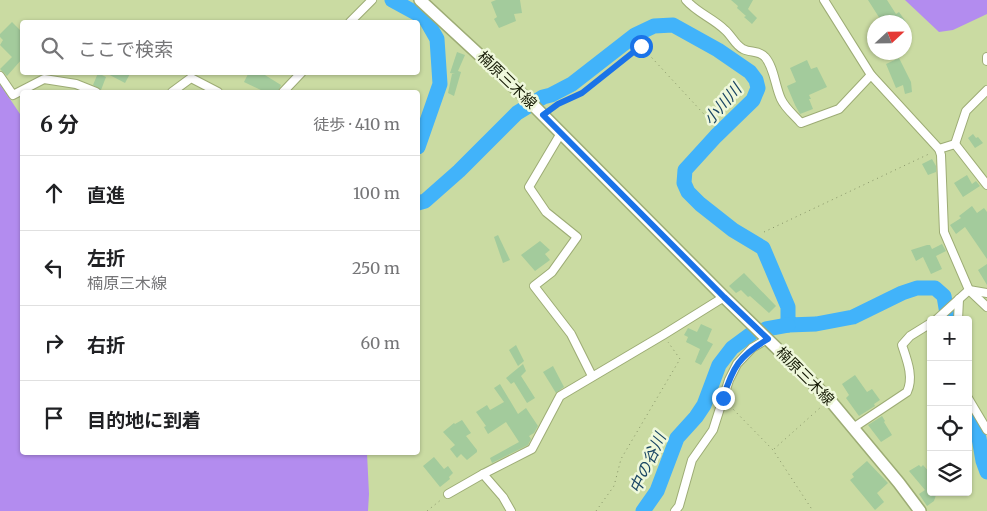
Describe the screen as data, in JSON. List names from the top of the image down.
{
  "streets": {
    "main road": ["楠原三木線"]
  },
  "water": ["小川川", "中の谷川"],
  "north": "right",
  "page": {
    "search": "ここで検索",
    "heading": ["6 分", "徒歩 · 410 m"],
    "list": [
      ["直進", "100 m"],
      ["左折", "楠原三木線", "250 m"],
      ["右折", "60 m"],
      "目的地に到着"
    ],
    "map_buttons": ["+", "−"]
  }
}
